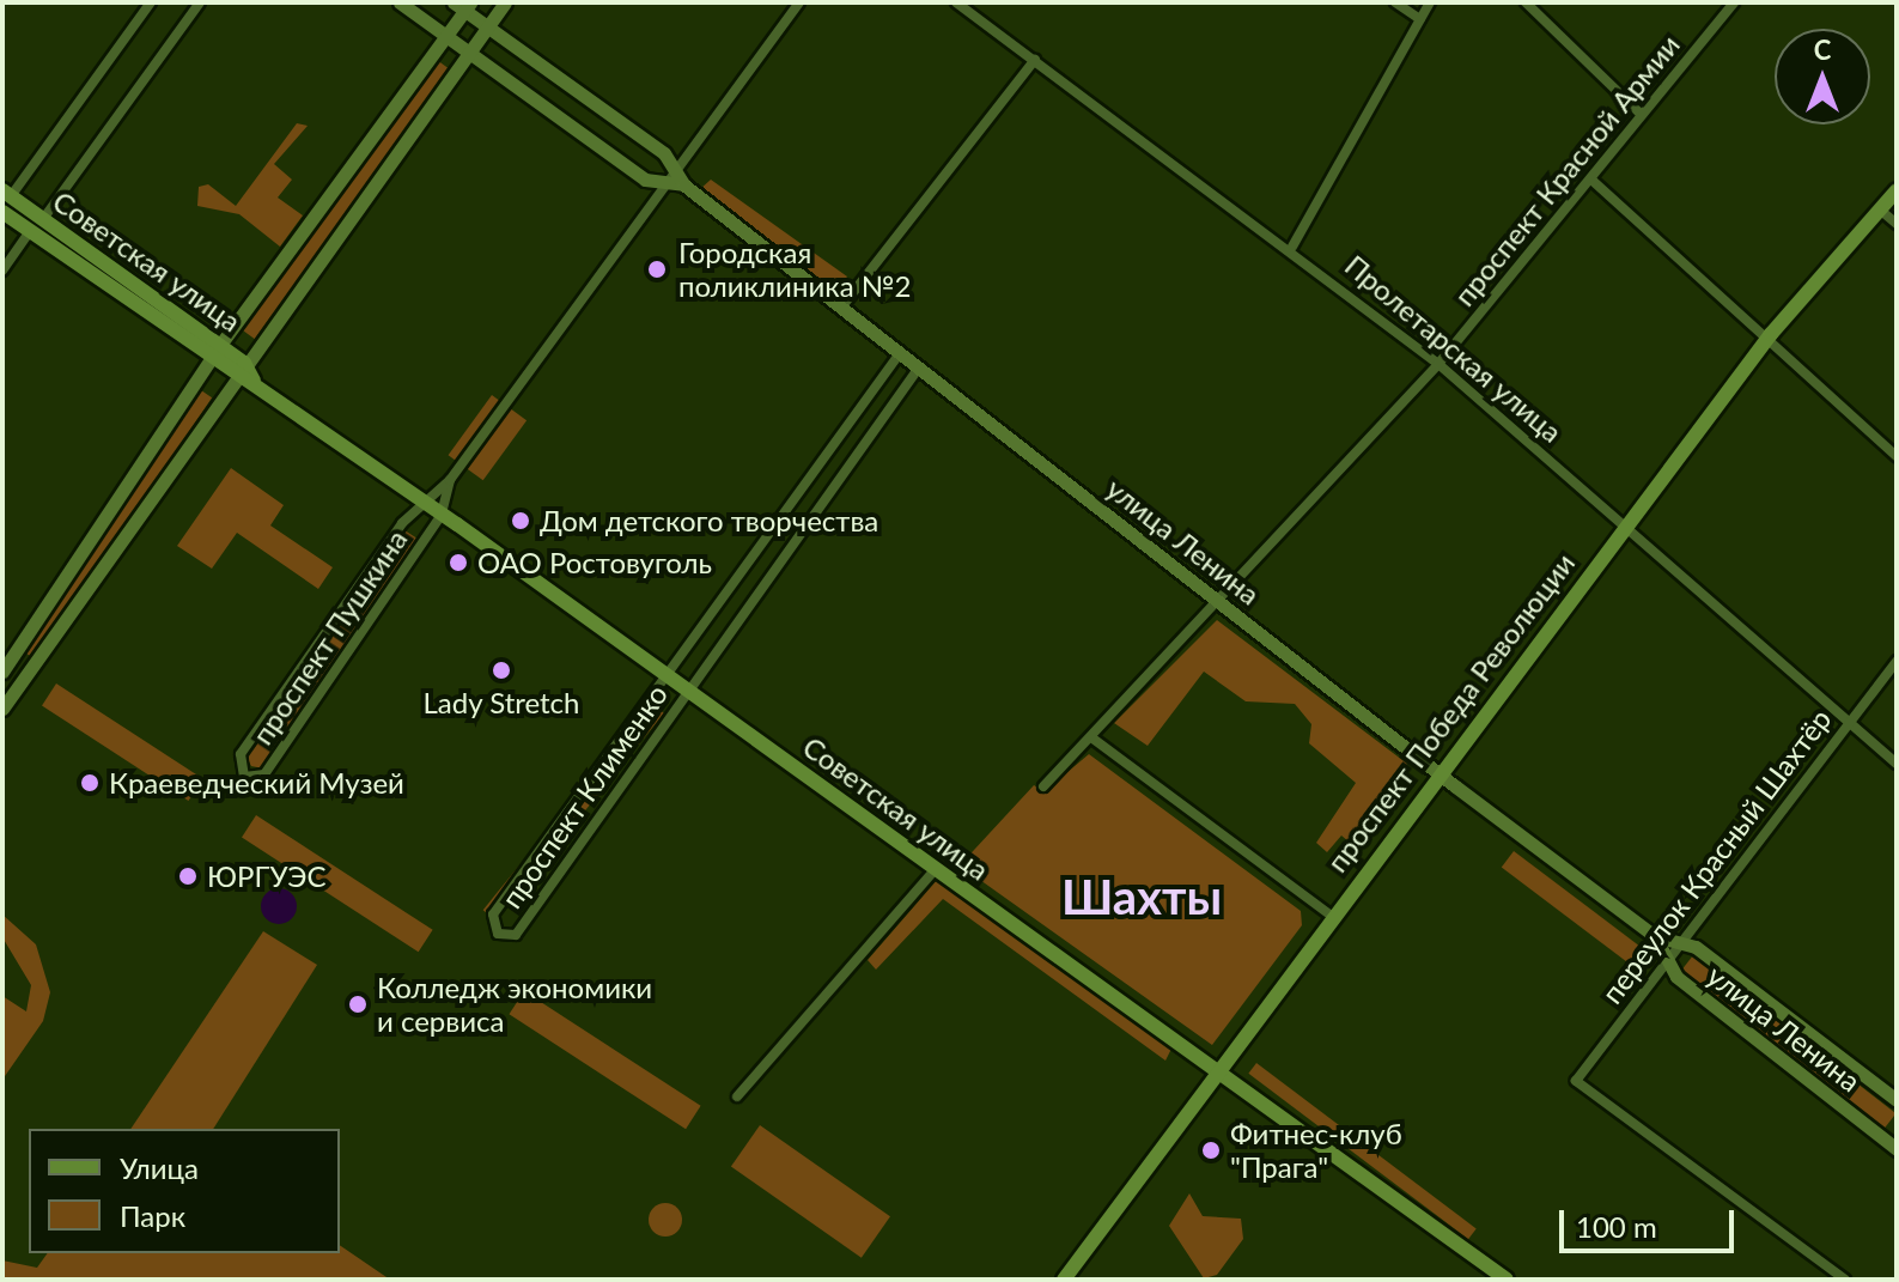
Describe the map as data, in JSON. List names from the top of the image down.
{
  "streets": {
    "main road": ["Советская улица", "улица Ленина", "проспект Победа Революции"],
    "street": [
      "проспект Красной Армии",
      "Пролетарская улица",
      "проспект Пушкина",
      "проспект Клименко",
      "переулок Красный Шахтёр"
    ]
  },
  "crossings": [
    ["проспект Красной Армии", "Пролетарская улица"],
    ["проспект Красной Армии", "улица Ленина"],
    ["Советская улица", "проспект Пушкина"],
    ["Советская улица", "проспект Победа Революции"],
    ["Советская улица", "проспект Клименко"],
    ["Пролетарская улица", "проспект Победа Революции"],
    ["Пролетарская улица", "переулок Красный Шахтёр"],
    ["улица Ленина", "проспект Победа Революции"],
    ["улица Ленина", "проспект Клименко"],
    ["улица Ленина", "переулок Красный Шахтёр"]
  ],
  "districts": ["Шахты"],
  "places": [
    "Городская поликлиника №2",
    "Дом детского творчества",
    "ОАО Ростовуголь",
    "Lady Stretch",
    "Краеведческий Музей",
    "ЮРГУЭС",
    "Колледж экономики и сервиса",
    "Фитнес-клуб \"Прага\""
  ],
  "legend": ["Улица", "Парк"],
  "scale_bar": "100 m",
  "north": "top"
}
